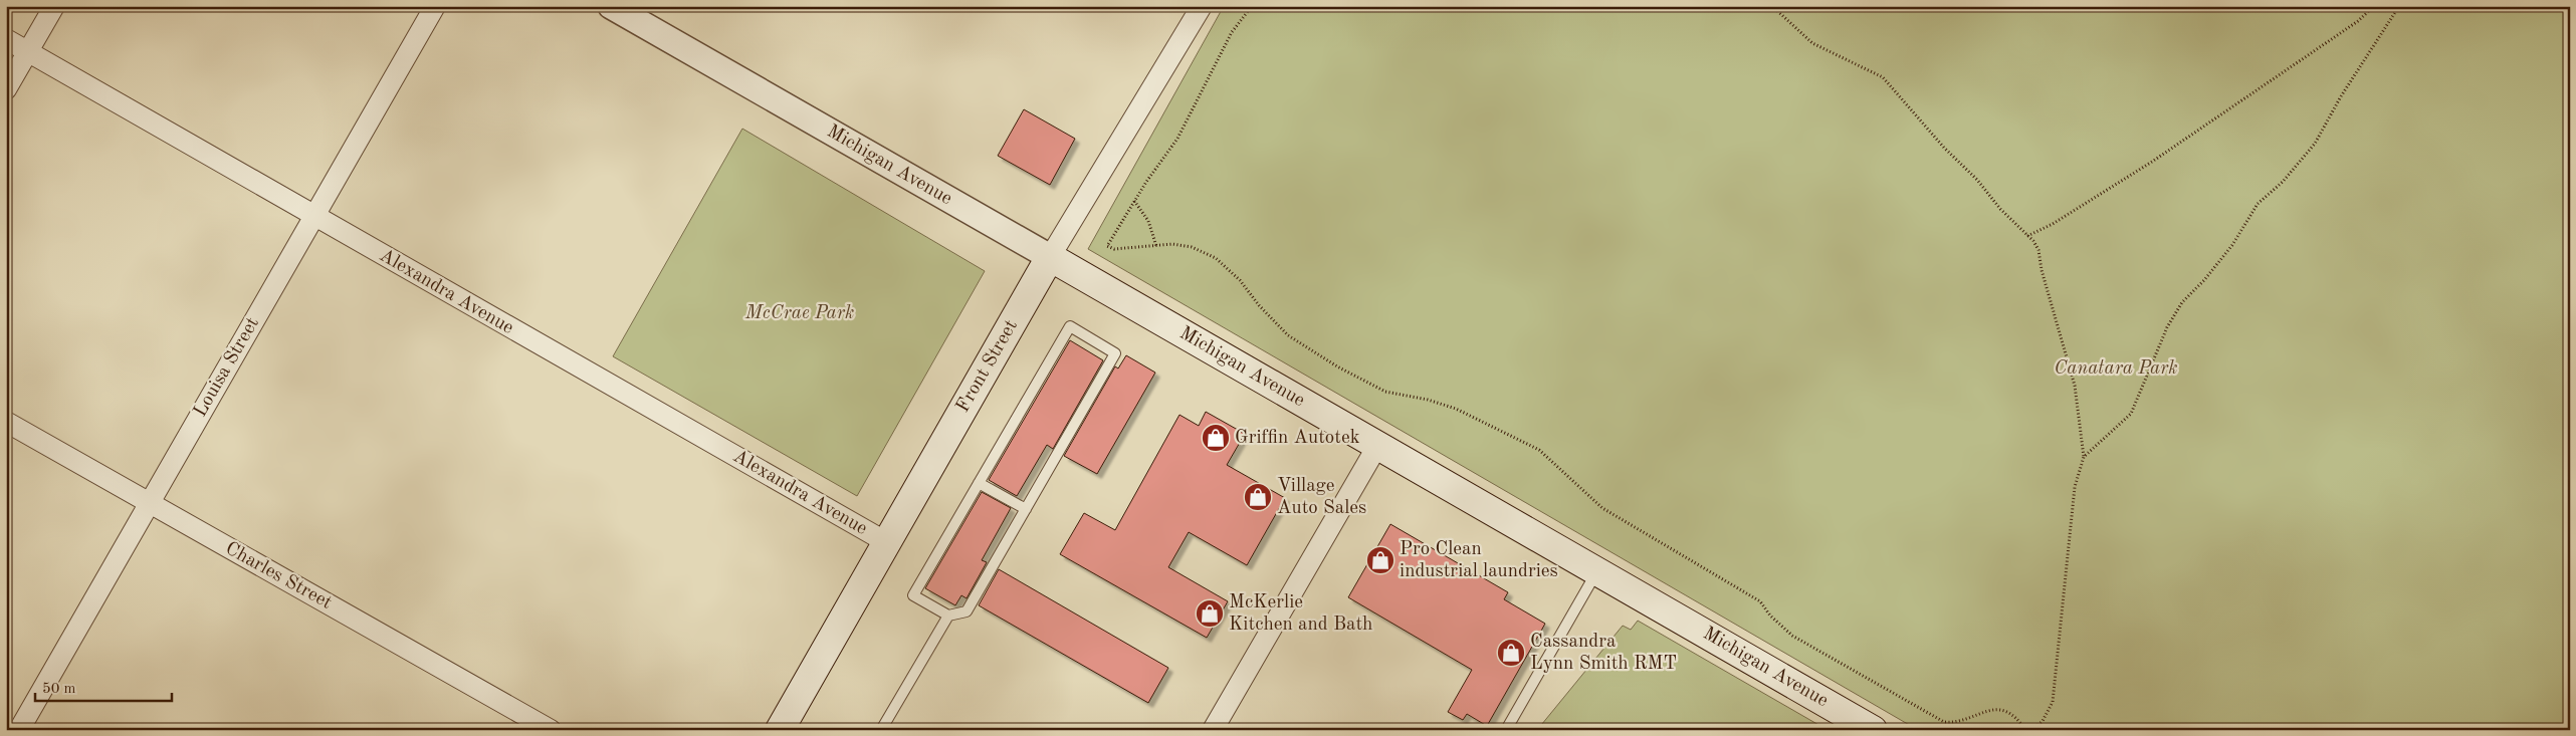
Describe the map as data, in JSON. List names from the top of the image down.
{
  "streets": {
    "main road": ["Michigan Avenue", "Front Street"],
    "street": ["Alexandra Avenue", "Louisa Street", "Charles Street"]
  },
  "crossings": [
    ["Michigan Avenue", "Front Street"],
    ["Alexandra Avenue", "Front Street"],
    ["Alexandra Avenue", "Louisa Street"],
    ["Louisa Street", "Charles Street"]
  ],
  "parks": ["McCrae Park", "Canatara Park"],
  "places": {
    "shop": [
      "Griffin Autotek",
      "Village Auto Sales",
      "Pro Clean industrial laundries",
      "McKerlie Kitchen and Bath",
      "Cassandra Lynn Smith RMT"
    ]
  },
  "scale_bar": "50 m"
}
